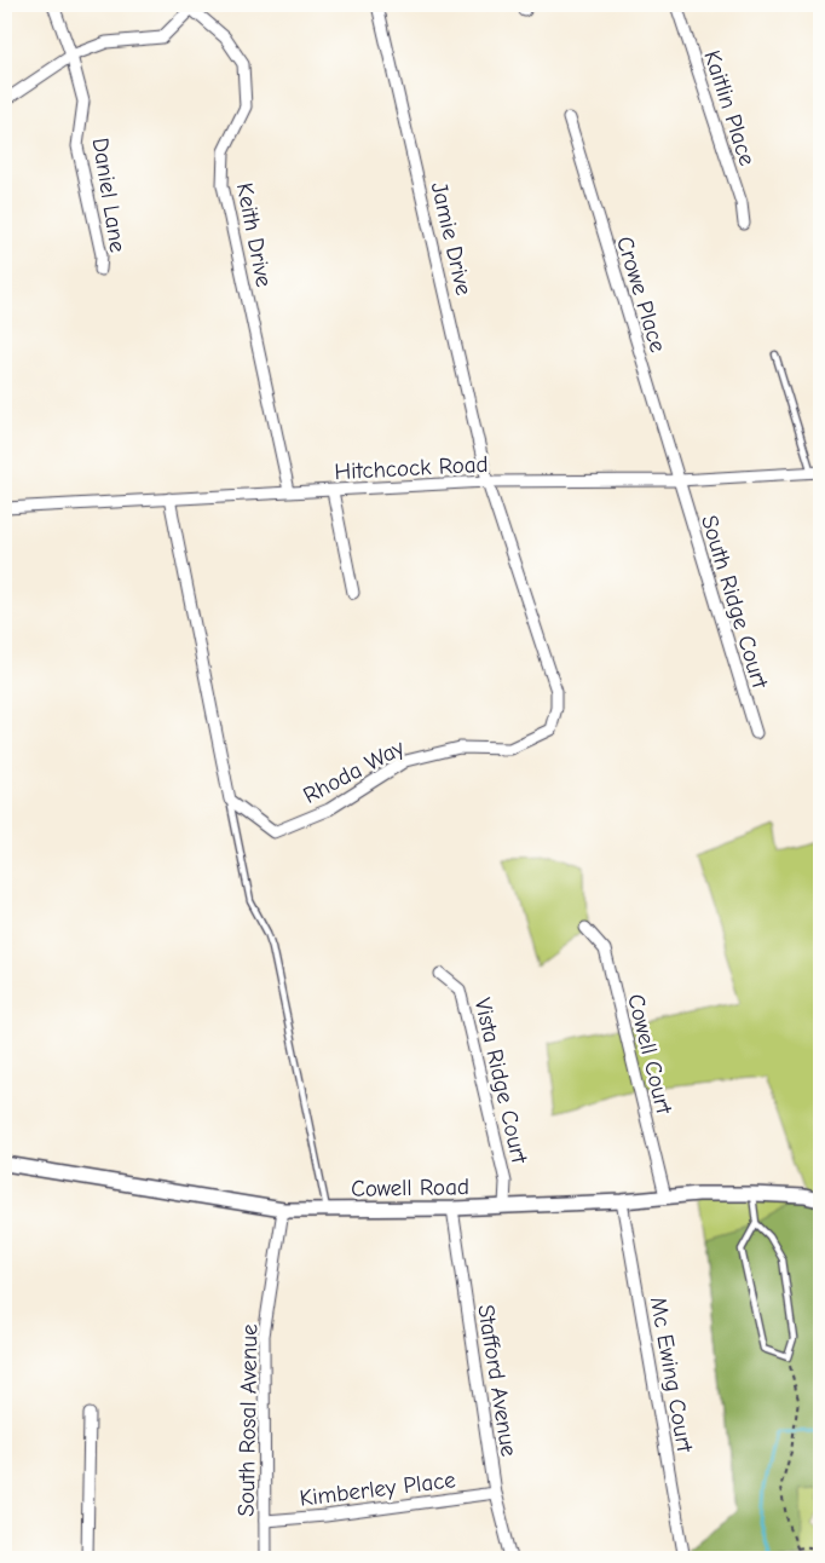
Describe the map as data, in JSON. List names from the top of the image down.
{
  "streets": {
    "street": [
      "Kaitlin Place",
      "Daniel Lane",
      "Keith Drive",
      "Jamie Drive",
      "Crowe Place",
      "Hitchcock Road",
      "South Ridge Court",
      "Rhoda Way",
      "Cowell Court",
      "Vista Ridge Court",
      "Cowell Road",
      "Mc Ewing Court",
      "Stafford Avenue",
      "South Rosal Avenue",
      "Kimberley Place"
    ]
  },
  "crossings": [
    ["Keith Drive", "Hitchcock Road"],
    ["Jamie Drive", "Hitchcock Road"],
    ["Jamie Drive", "Rhoda Way"],
    ["Crowe Place", "Hitchcock Road"],
    ["Crowe Place", "South Ridge Court"],
    ["Hitchcock Road", "South Ridge Court"],
    ["Hitchcock Road", "Rhoda Way"],
    ["Cowell Court", "Cowell Road"],
    ["Vista Ridge Court", "Cowell Road"],
    ["Cowell Road", "Mc Ewing Court"],
    ["Cowell Road", "Stafford Avenue"],
    ["Cowell Road", "South Rosal Avenue"],
    ["Stafford Avenue", "Kimberley Place"],
    ["South Rosal Avenue", "Kimberley Place"]
  ]
}
